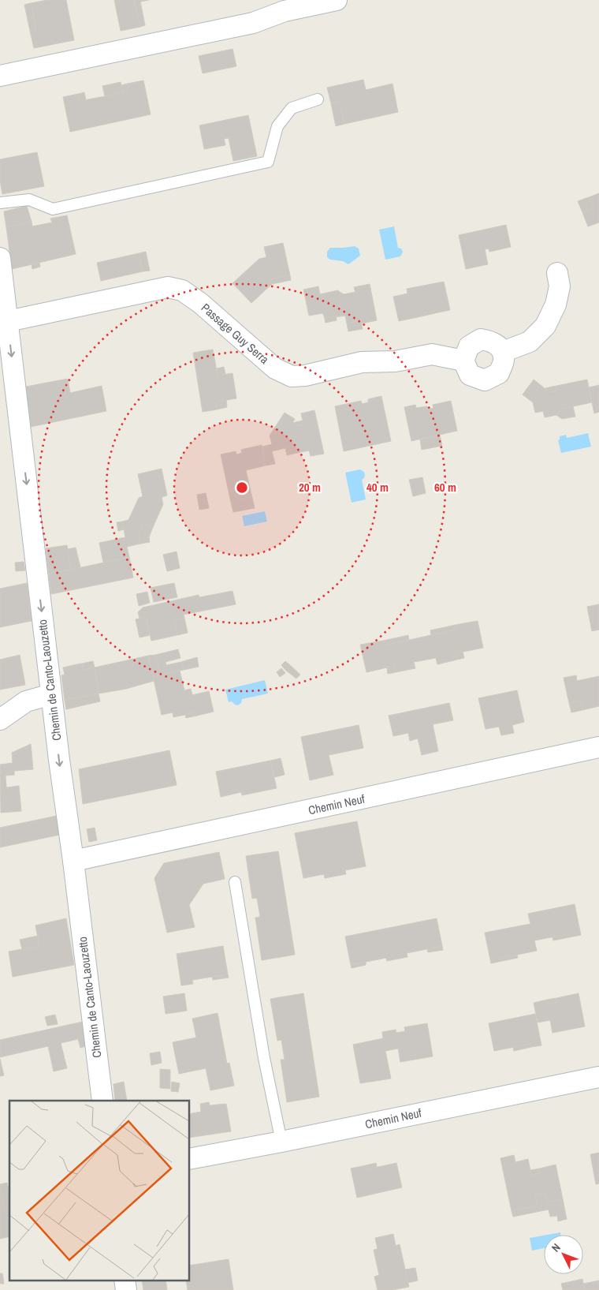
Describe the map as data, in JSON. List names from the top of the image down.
{
  "streets": {
    "street": ["Passage Guy Serra", "Chemin de Canto-Laouzetto", "Chemin Neuf"]
  },
  "crossings": [
    ["Passage Guy Serra", "Chemin de Canto-Laouzetto"],
    ["Chemin de Canto-Laouzetto", "Chemin Neuf"]
  ],
  "one_way": ["Chemin de Canto-Laouzetto"],
  "north": "top left",
  "rings": ["20 m", "40 m", "60 m"]
}
